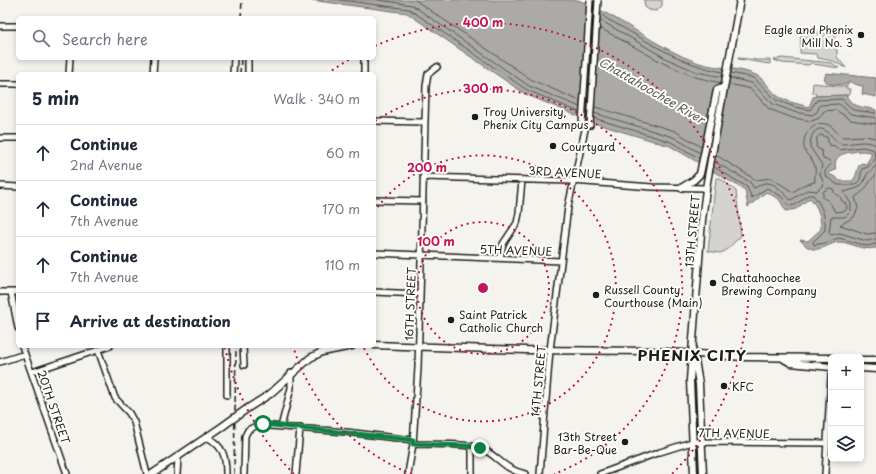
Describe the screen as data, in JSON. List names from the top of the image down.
{
  "streets": {
    "main road": ["13TH STREET"],
    "street": [
      "3RD AVENUE",
      "5TH AVENUE",
      "16TH STREET",
      "14TH STREET",
      "20TH STREET",
      "7TH AVENUE"
    ]
  },
  "crossings": [
    ["3RD AVENUE", "13TH STREET"],
    ["3RD AVENUE", "16TH STREET"],
    ["3RD AVENUE", "14TH STREET"],
    ["13TH STREET", "7TH AVENUE"],
    ["5TH AVENUE", "16TH STREET"],
    ["5TH AVENUE", "14TH STREET"]
  ],
  "districts": ["PHENIX CITY"],
  "water": ["Chattahoochee River"],
  "places": [
    "Eagle and Phenix Mill No. 3",
    "Troy University, Phenix City Campus",
    "Courtyard",
    "Chattahoochee Brewing Company",
    "Russell County Courthouse (Main)",
    "Saint Patrick Catholic Church",
    "KFC",
    "13th Street Bar-Be-Que"
  ],
  "page": {
    "search": "Search here",
    "heading": ["5 min", "Walk · 340 m"],
    "list": [
      ["Continue", "2nd Avenue", "60 m"],
      ["Continue", "7th Avenue", "170 m"],
      ["Continue", "7th Avenue", "110 m"],
      "Arrive at destination"
    ],
    "map_buttons": ["+", "−"]
  },
  "rings": [
    "400 m",
    "300 m",
    "200 m",
    "100 m"
  ]
}
